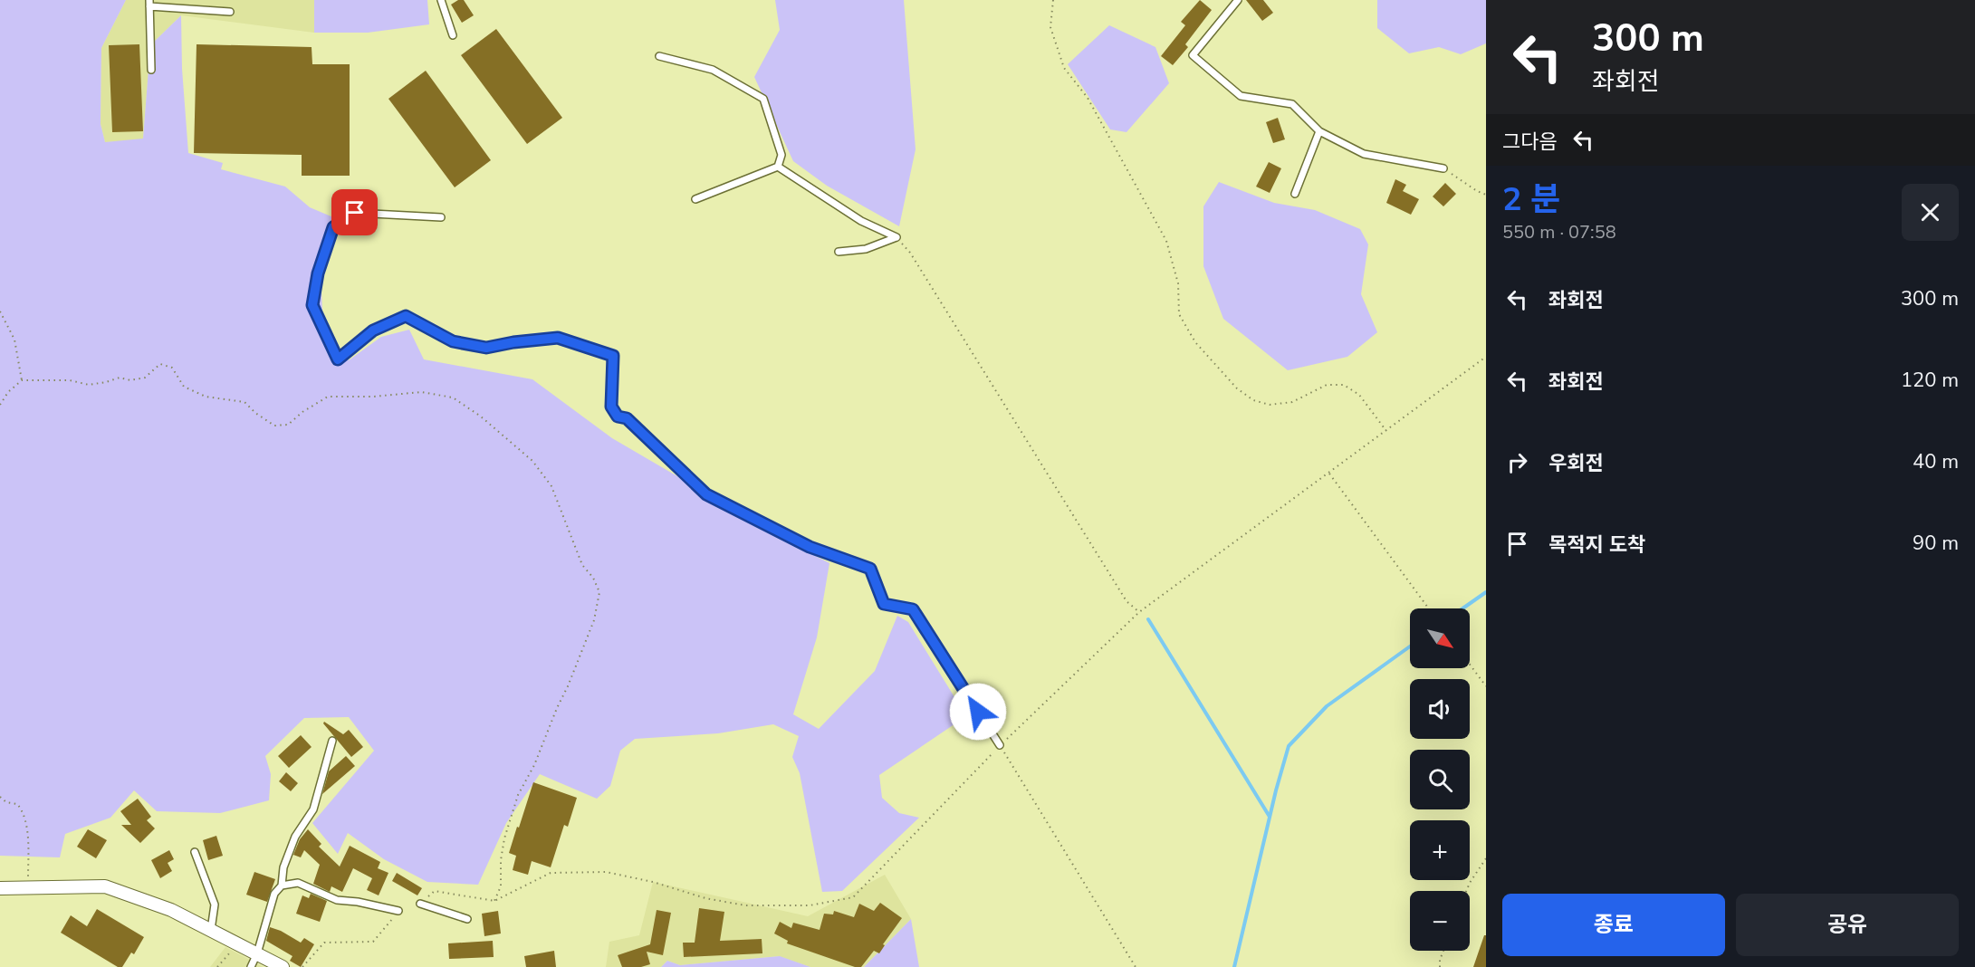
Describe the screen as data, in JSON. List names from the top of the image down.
{
  "north": "bottom right",
  "page": {
    "turn": ["300 m", "좌회전"],
    "then": "그다음",
    "heading": ["2 분", "550 m · 07:58"],
    "list": [
      {
        "name": "좌회전",
        "value": "300 m"
      },
      {
        "name": "좌회전",
        "value": "120 m"
      },
      {
        "name": "우회전",
        "value": "40 m"
      },
      {
        "name": "목적지 도착",
        "value": "90 m"
      }
    ],
    "map_buttons": ["+", "−"],
    "buttons": ["종료", "공유"]
  }
}
